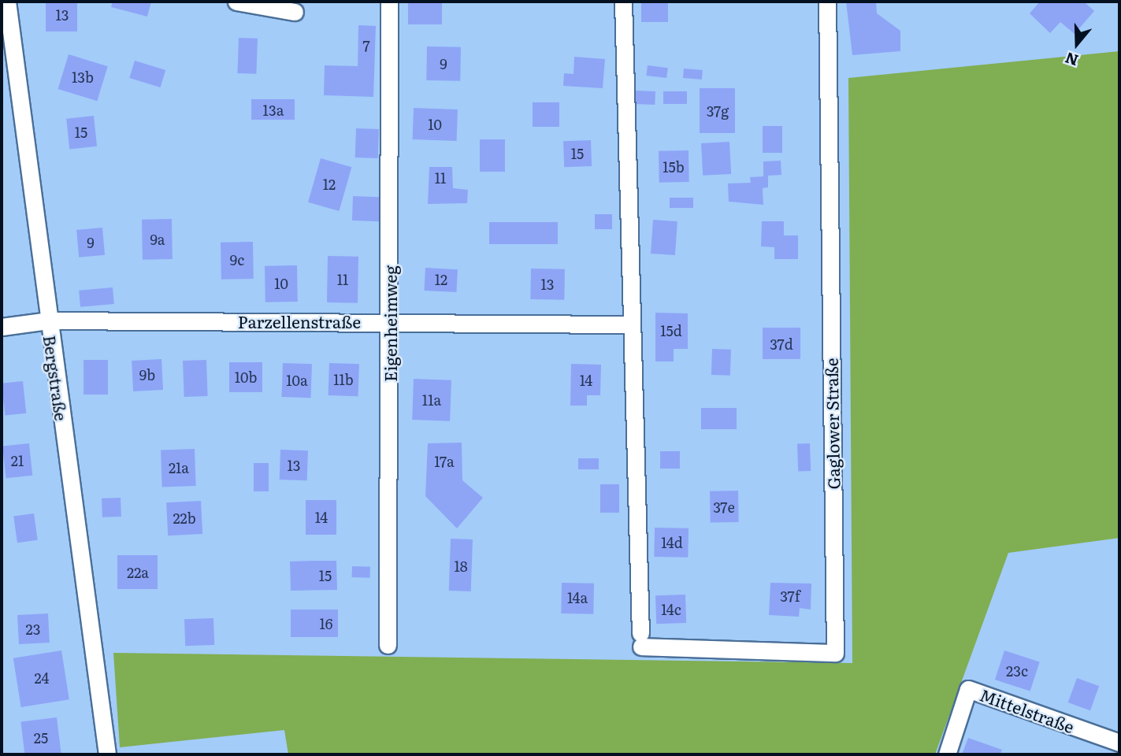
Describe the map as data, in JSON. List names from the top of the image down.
{
  "streets": {
    "street": [
      "Parzellenstraße",
      "Eigenheimweg",
      "Bergstraße",
      "Gaglower Straße",
      "Mittelstraße"
    ]
  },
  "crossings": [
    ["Parzellenstraße", "Eigenheimweg"],
    ["Parzellenstraße", "Bergstraße"],
    ["Parzellenstraße", "Gaglower Straße"]
  ],
  "house_numbers": [
    "13",
    "7",
    "9",
    "13b",
    "13a",
    "37g",
    "10",
    "15",
    "15",
    "15b",
    "11",
    "12",
    "9a",
    "9",
    "9c",
    "11",
    "12",
    "10",
    "13",
    "15d",
    "37d",
    "9b",
    "10b",
    "11b",
    "10a",
    "14",
    "11a",
    "21",
    "17a",
    "13",
    "21a",
    "37e",
    "14",
    "22b",
    "14d",
    "18",
    "22a",
    "15",
    "37f",
    "14a",
    "14c",
    "16",
    "23",
    "23c",
    "24",
    "25"
  ],
  "north": "bottom"
}
